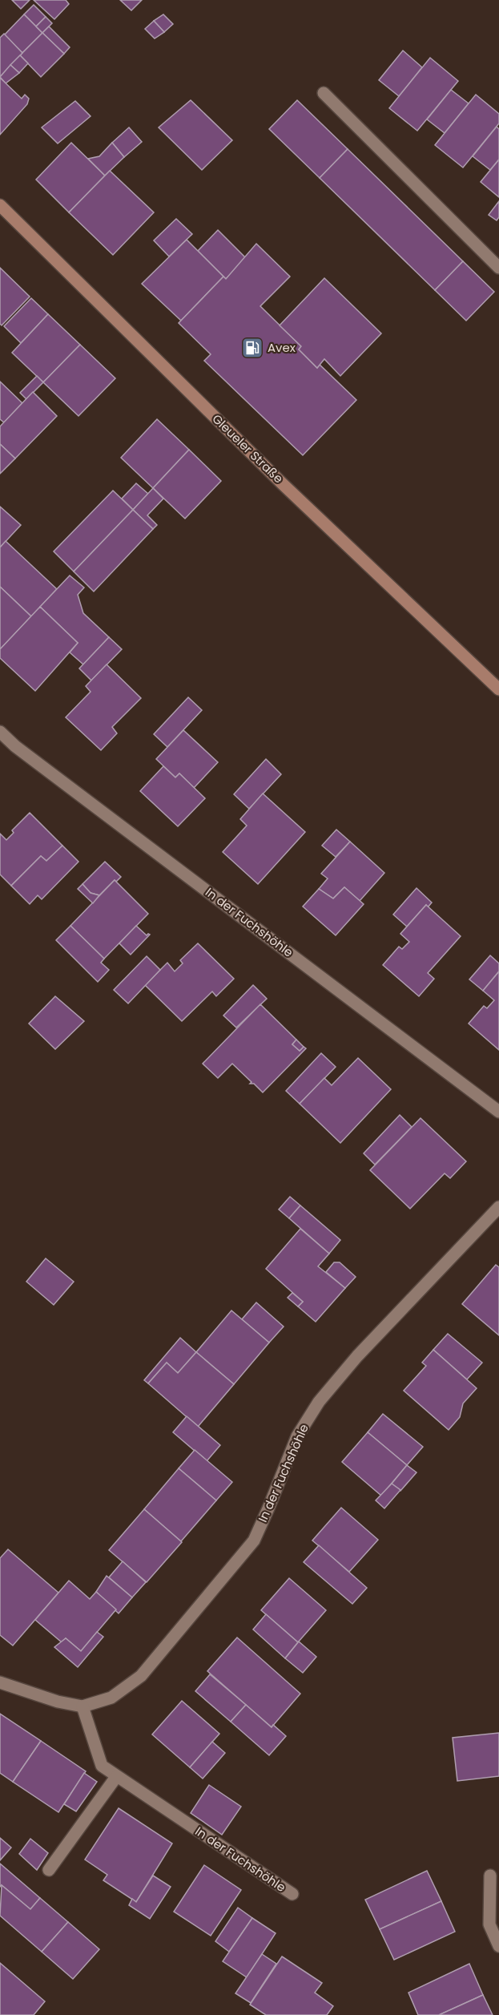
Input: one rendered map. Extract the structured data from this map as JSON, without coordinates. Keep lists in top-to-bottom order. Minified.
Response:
{"streets":{"street":["Gleueler Straße","In der Fuchshöhle"]},"places":{"fuel station":["Avex"]}}
